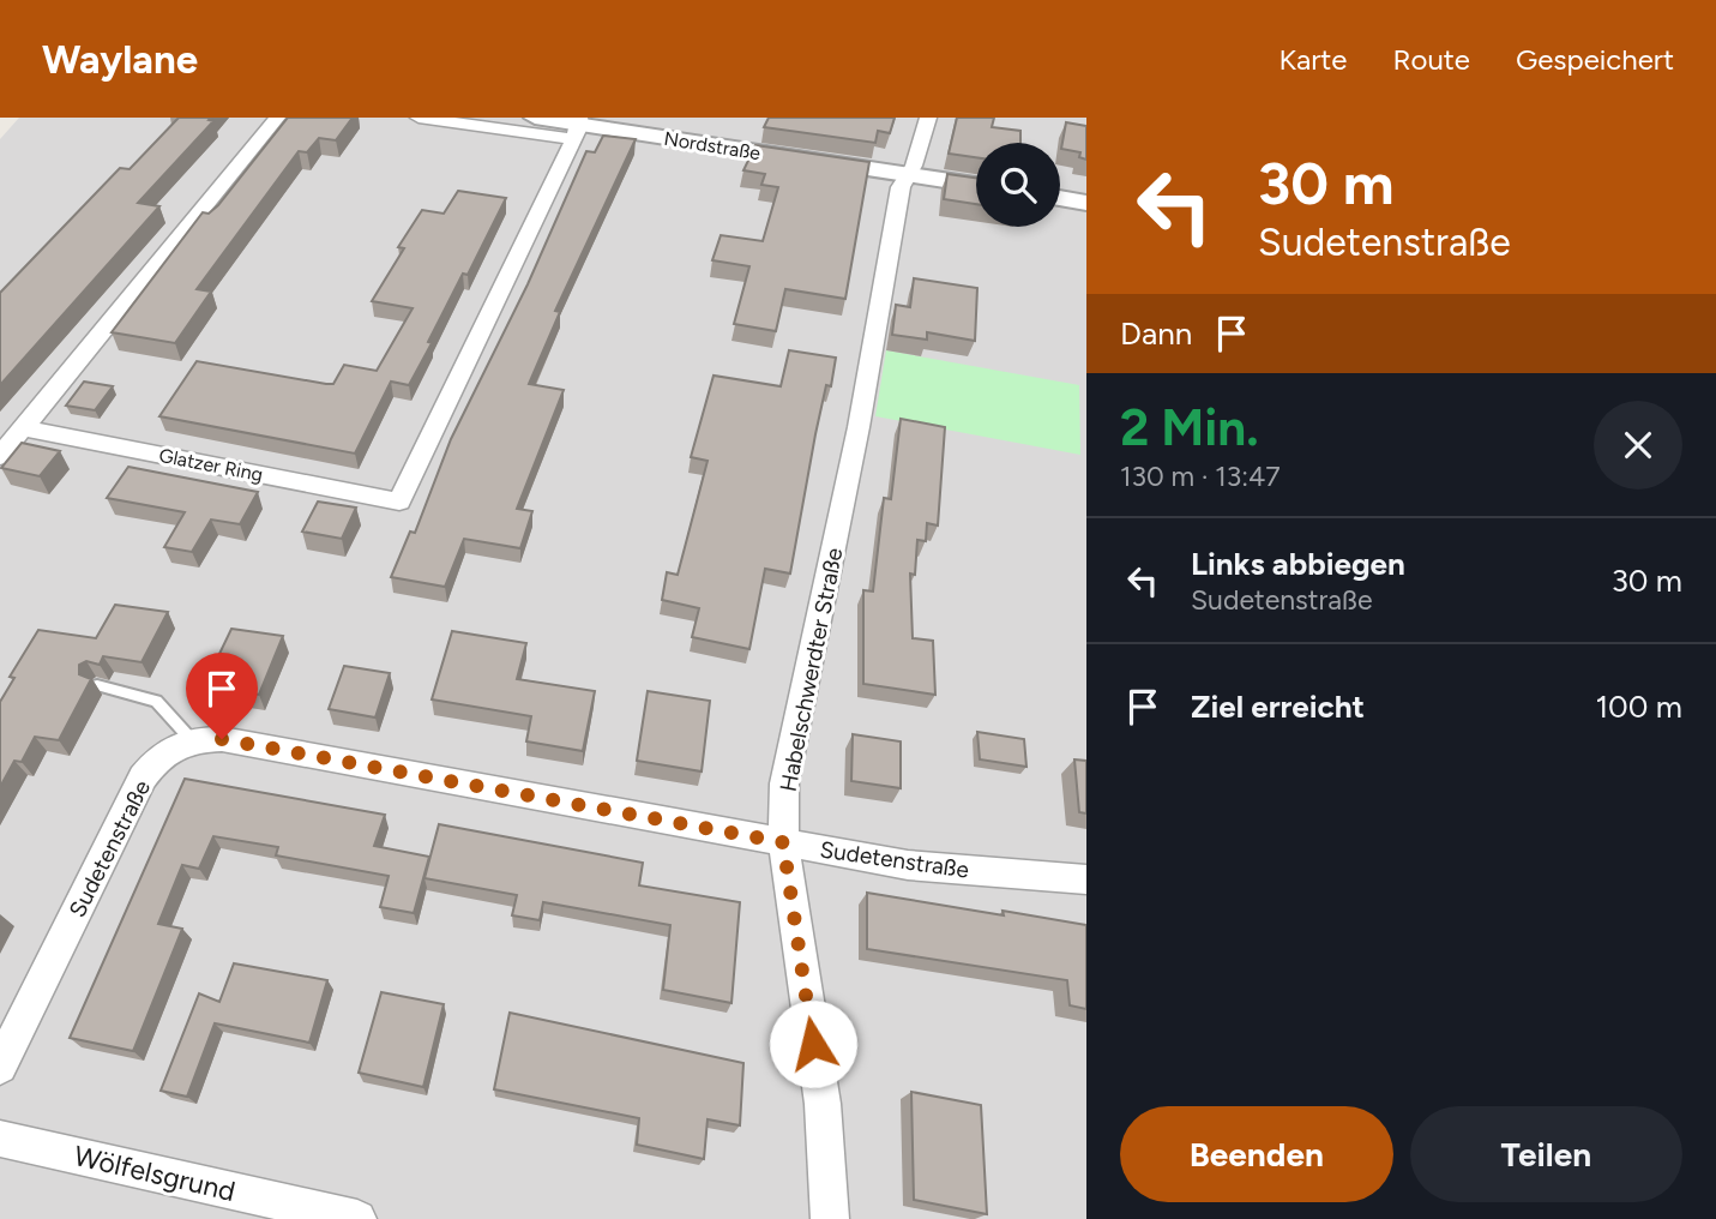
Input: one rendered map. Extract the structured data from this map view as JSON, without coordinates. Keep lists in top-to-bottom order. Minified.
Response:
{"streets":{"street":["Nordstraße","Glatzer Ring","Habelschwerdter Straße","Sudetenstraße","Wölfelsgrund"]},"crossings":[["Nordstraße","Glatzer Ring"],["Nordstraße","Habelschwerdter Straße"],["Habelschwerdter Straße","Sudetenstraße"]],"page":{"header":"Waylane","nav":["Karte","Route","Gespeichert"],"turn":["30 m","Sudetenstraße"],"then":"Dann","heading":["2 Min.","130 m · 13:47"],"list":[{"name":"Links abbiegen","note":"Sudetenstraße","value":"30 m"},{"name":"Ziel erreicht","value":"100 m"}],"buttons":["Beenden","Teilen"]}}
